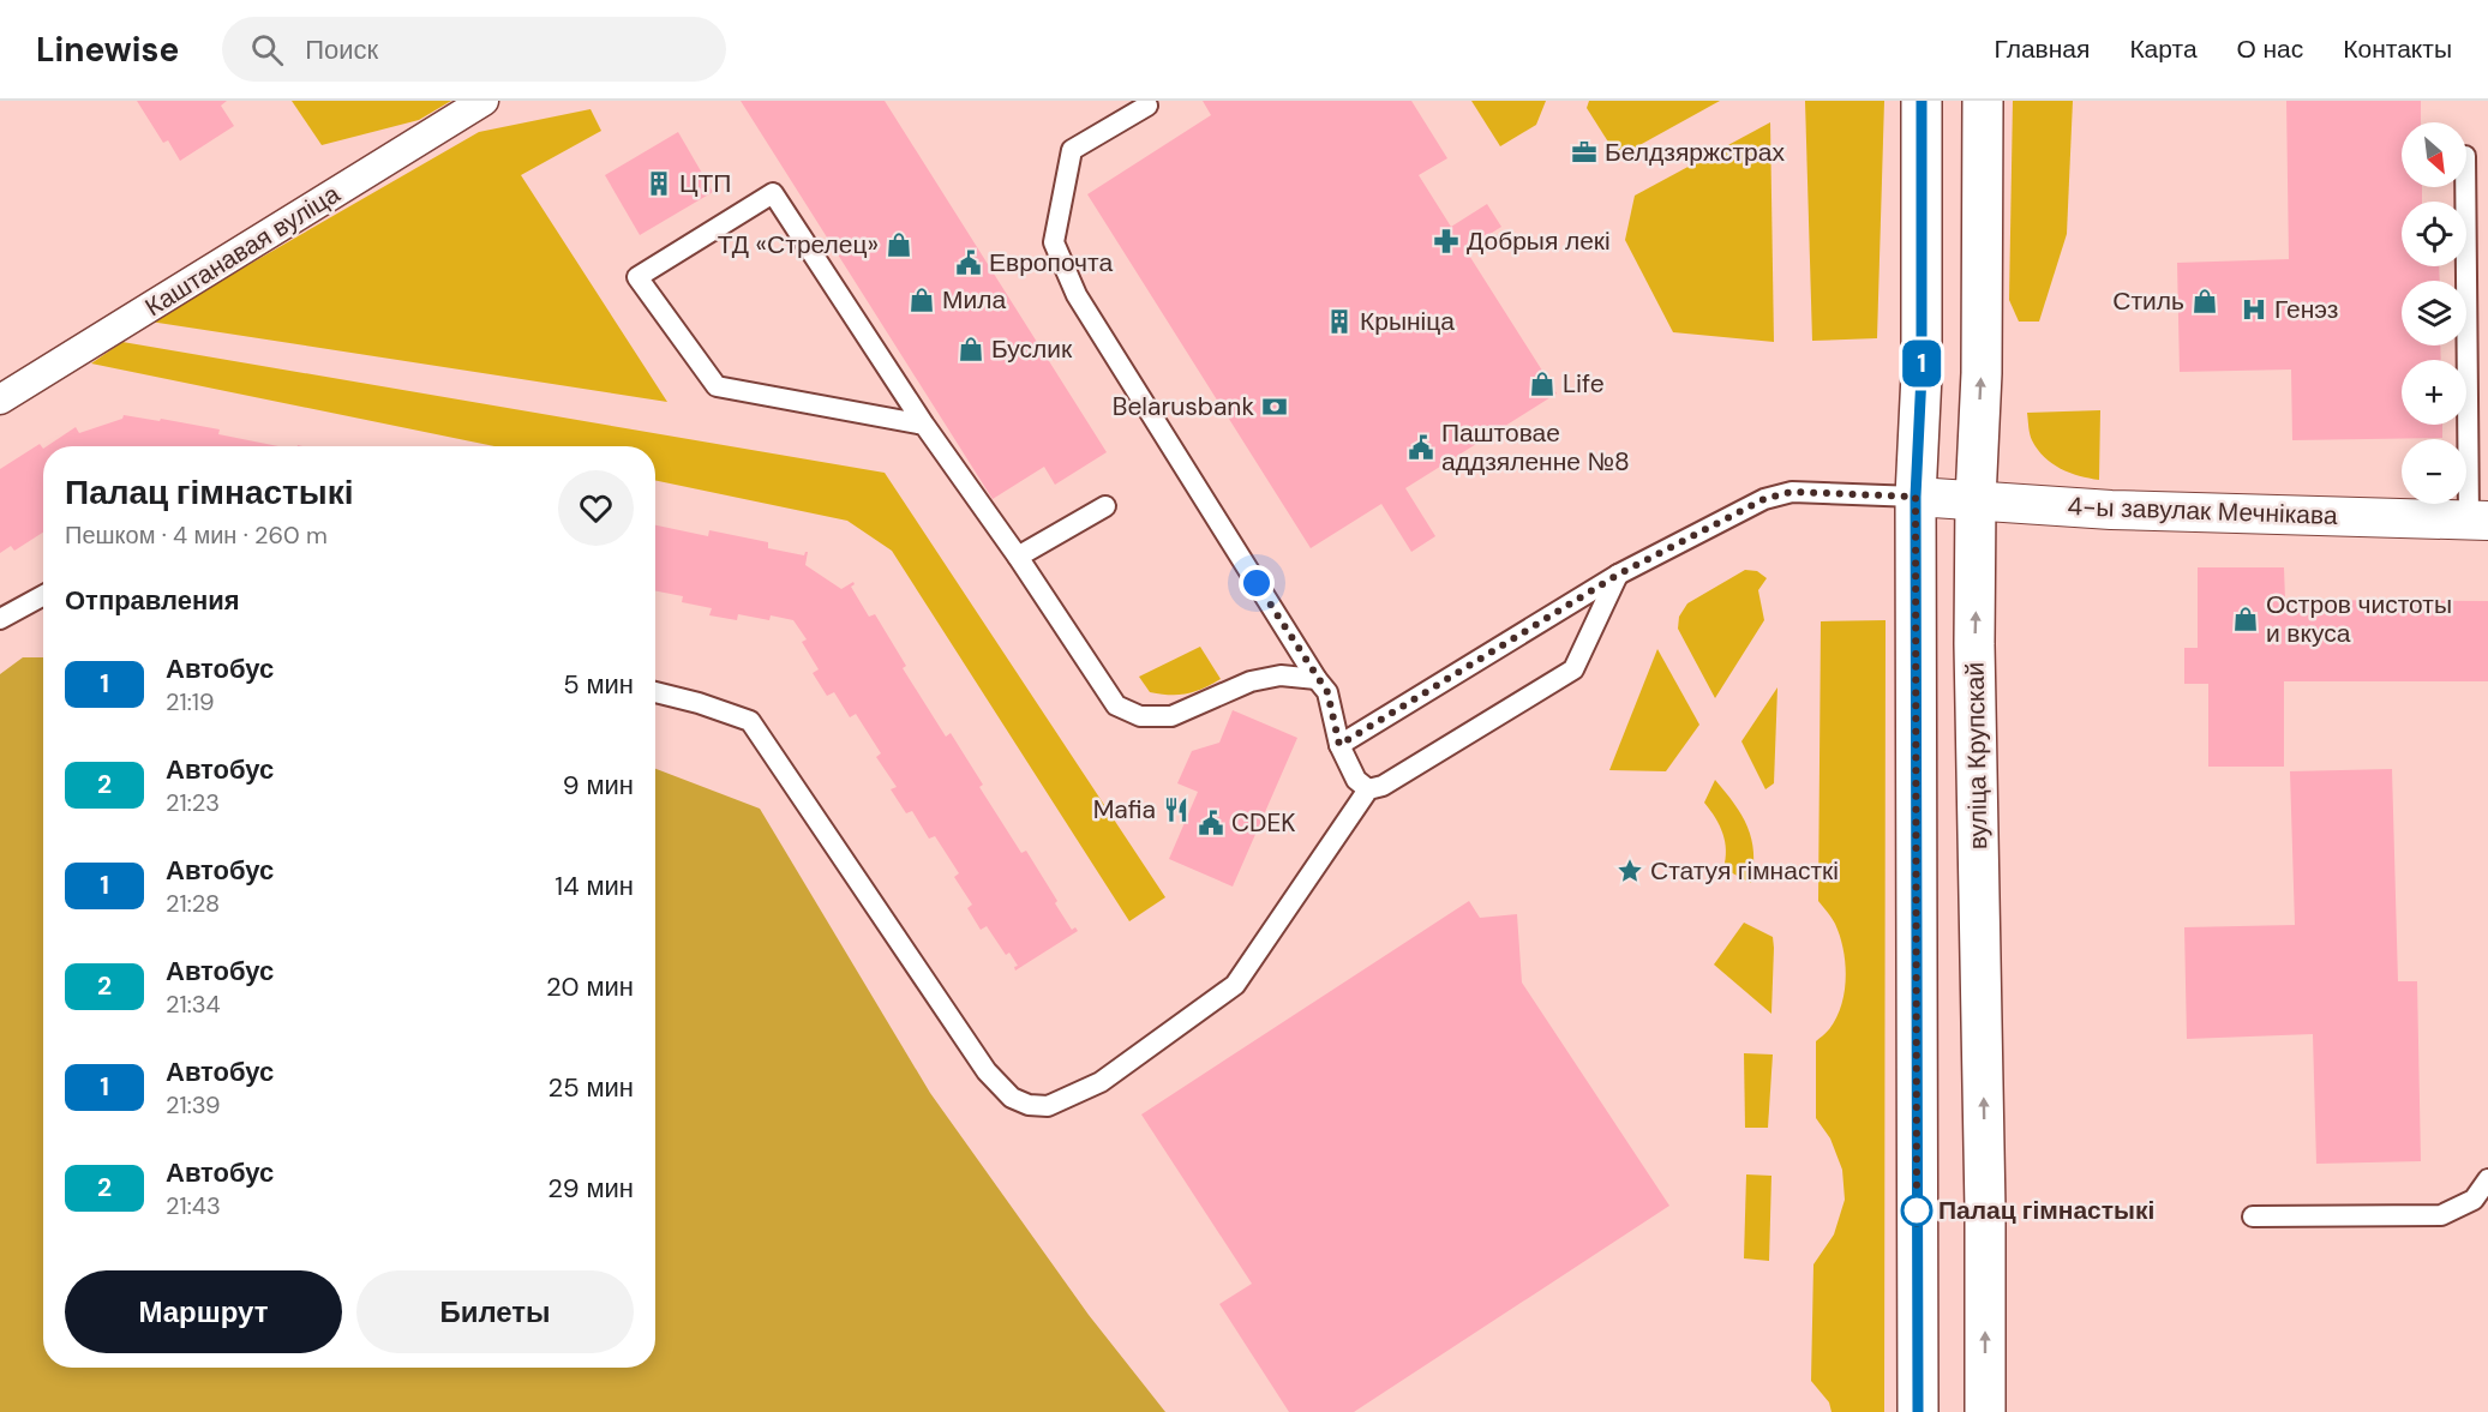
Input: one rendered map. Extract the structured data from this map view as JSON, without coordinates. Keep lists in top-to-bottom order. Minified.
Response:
{"streets":{"main road":["вуліца Крупскай"],"street":["Каштанавая вуліца","4-ы завулак Мечнікава"]},"crossings":[["4-ы завулак Мечнікава","вуліца Крупскай"]],"places":{"office":["Белдзяржстрах"],"building":["ЦТП","Крыніца"],"pharmacy":["Добрыя лекі"],"shop":["ТД «Стрелец»","Мила","Стиль","Буслик","Life","Остров чистоты и вкуса"],"public building":["Европочта","Паштовае аддзяленне №8","CDEK"],"hospital":["Генэз"],"bank":["Belarusbank"],"restaurant":["Mafia"],"place":["Статуя гімнасткі"],"other":["Палац гімнастыкі"]},"lines":["bus line 1"],"north":"bottom right","page":{"header":"Linewise","search":"Поиск","nav":["Главная","Карта","О нас","Контакты"],"on_map":"1","map_buttons":["+","−"],"heading":[["Палац гімнастыкі","Пешком · 4 мин · 260 m"],"Отправления"],"list":[{"mark":"1","name":"Автобус","note":"21:19","value":"5 мин"},{"mark":"2","name":"Автобус","note":"21:23","value":"9 мин"},{"mark":"1","name":"Автобус","note":"21:28","value":"14 мин"},{"mark":"2","name":"Автобус","note":"21:34","value":"20 мин"},{"mark":"1","name":"Автобус","note":"21:39","value":"25 мин"},{"mark":"2","name":"Автобус","note":"21:43","value":"29 мин"}],"buttons":["Маршрут","Билеты"]}}
